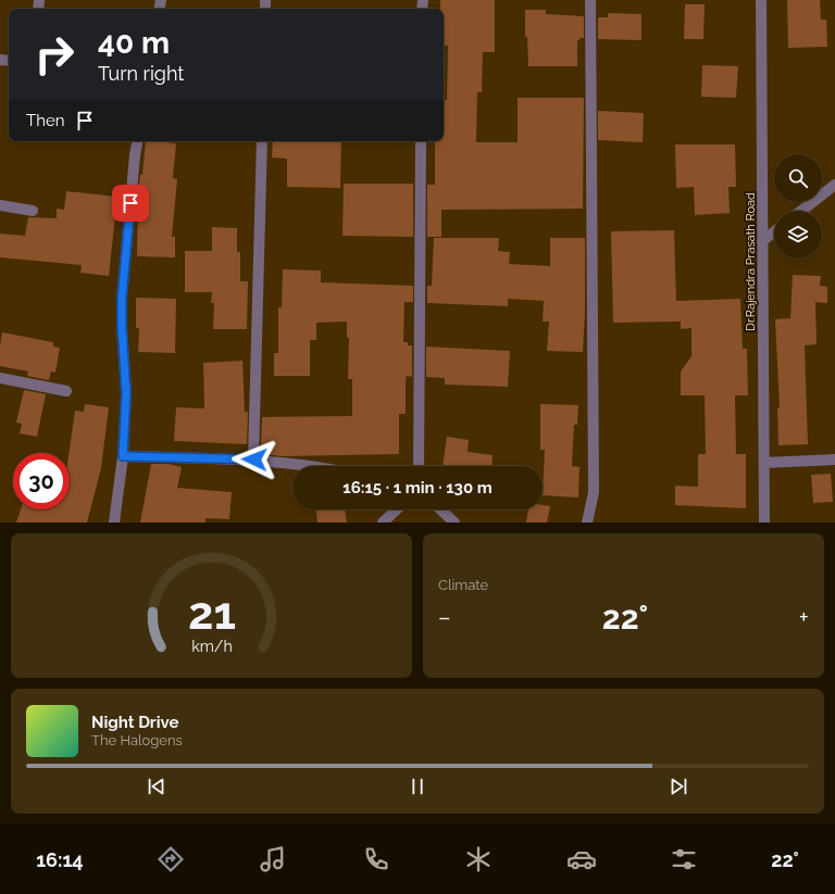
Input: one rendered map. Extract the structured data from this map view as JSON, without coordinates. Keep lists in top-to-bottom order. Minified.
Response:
{"streets":{"street":["Dr.Rajendra Prasath Road"]},"page":{"turn":["40 m","Turn right"],"then":"Then","limit":"30","trip":"16:15 · 1 min · 130 m","tile":"Climate","heat":["−","22°","+"],"song":["Night Drive","The Halogens"],"tabs":["16:14","22°"],"gauge":["21","km/h"]}}
